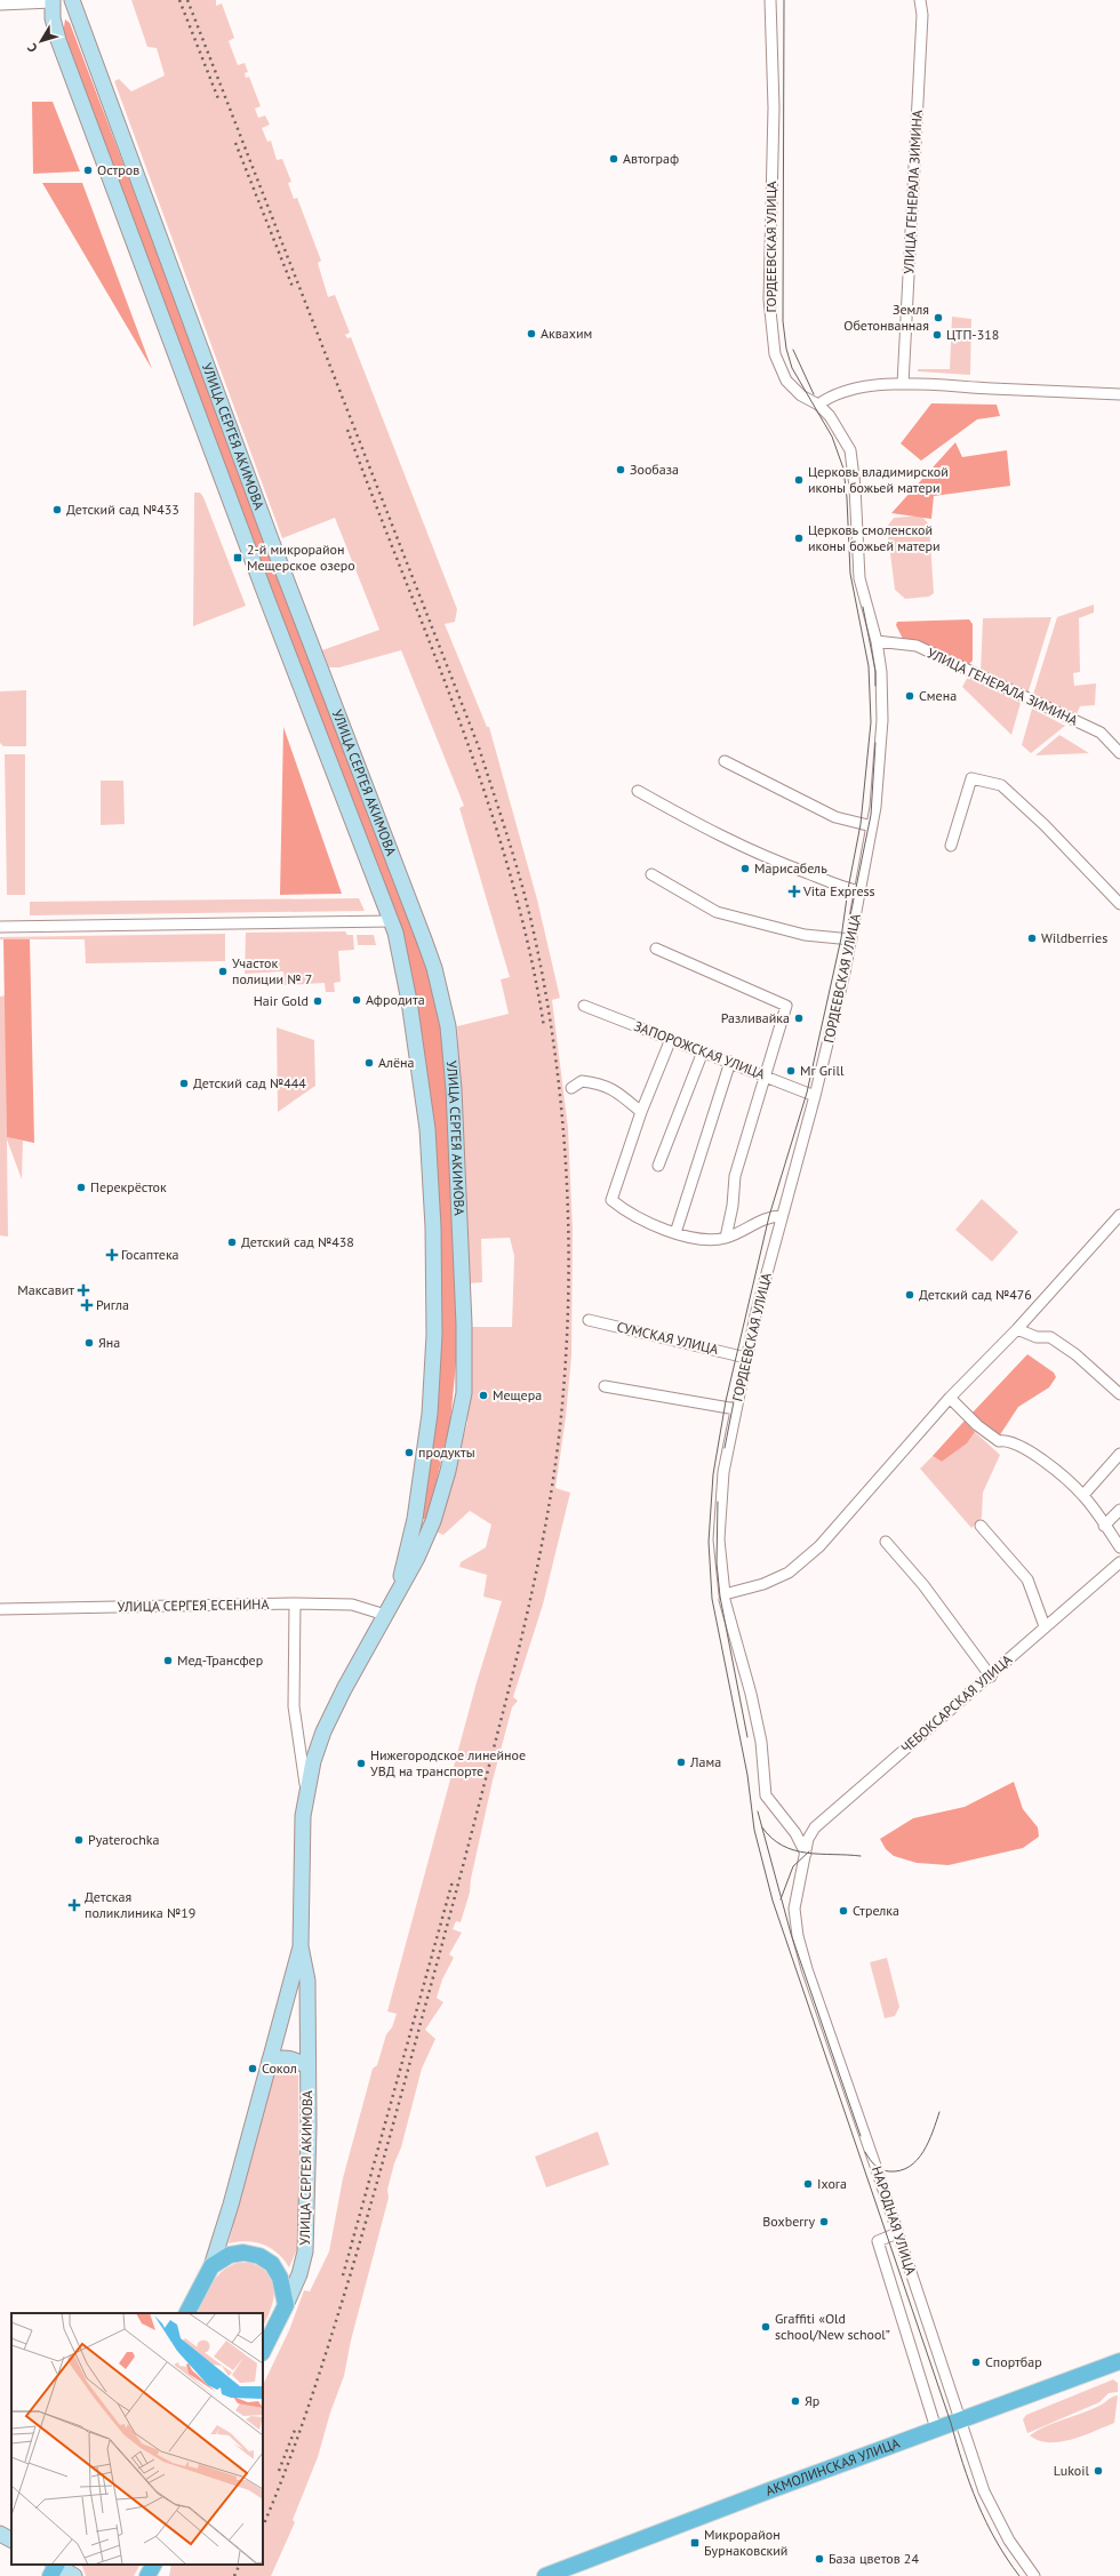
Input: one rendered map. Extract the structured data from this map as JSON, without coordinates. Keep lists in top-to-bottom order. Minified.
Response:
{"streets":{"main road":["УЛИЦА СЕРГЕЯ АКИМОВА","АКМОЛИНСКАЯ УЛИЦА"],"street":["УЛИЦА ГЕНЕРАЛА ЗИМИНА","ГОРДЕЕВСКАЯ УЛИЦА","ЗАПОРОЖСКАЯ УЛИЦА","СУМСКАЯ УЛИЦА","УЛИЦА СЕРГЕЯ ЕСЕНИНА","ЧЕБОКСАРСКАЯ УЛИЦА","НАРОДНАЯ УЛИЦА"]},"crossings":[["УЛИЦА ГЕНЕРАЛА ЗИМИНА","ГОРДЕЕВСКАЯ УЛИЦА"],["ГОРДЕЕВСКАЯ УЛИЦА","ЗАПОРОЖСКАЯ УЛИЦА"],["ГОРДЕЕВСКАЯ УЛИЦА","СУМСКАЯ УЛИЦА"],["ГОРДЕЕВСКАЯ УЛИЦА","ЧЕБОКСАРСКАЯ УЛИЦА"],["ГОРДЕЕВСКАЯ УЛИЦА","НАРОДНАЯ УЛИЦА"],["УЛИЦА СЕРГЕЯ АКИМОВА","УЛИЦА СЕРГЕЯ ЕСЕНИНА"],["ЧЕБОКСАРСКАЯ УЛИЦА","НАРОДНАЯ УЛИЦА"],["НАРОДНАЯ УЛИЦА","АКМОЛИНСКАЯ УЛИЦА"]],"places":{"other":["Автограф","Остров","Земля Обетонванная","Аквахим","ЦТП-318","Зообаза","Церковь владимирской иконы божьей матери","Детский сад №433","Церковь смоленской иконы божьей матери","Смена","Марисабель","Wildberries","Участок полиции № 7","Афродита","Hair Gold","Разливайка","Алёна","Mr Grill","Детский сад №444","Перекрёсток","Детский сад №438","Детский сад №476","Яна","Мещера","продукты","Мед-Трансфер","Лама","Нижегородское линейное УВД на транспорте","Pyaterochka","Стрелка","Сокол","Ixora","Boxberry","Graffiti «Old school/New school”","Спортбар","Яр","Lukoil","База цветов 24"],"transit":["2-й микрорайон Мещерское озеро","Микрорайон Бурнаковский"],"health":["Vita Express","Госаптека","Максавит","Ригла","Детская поликлиника №19"]},"north":"bottom left"}
